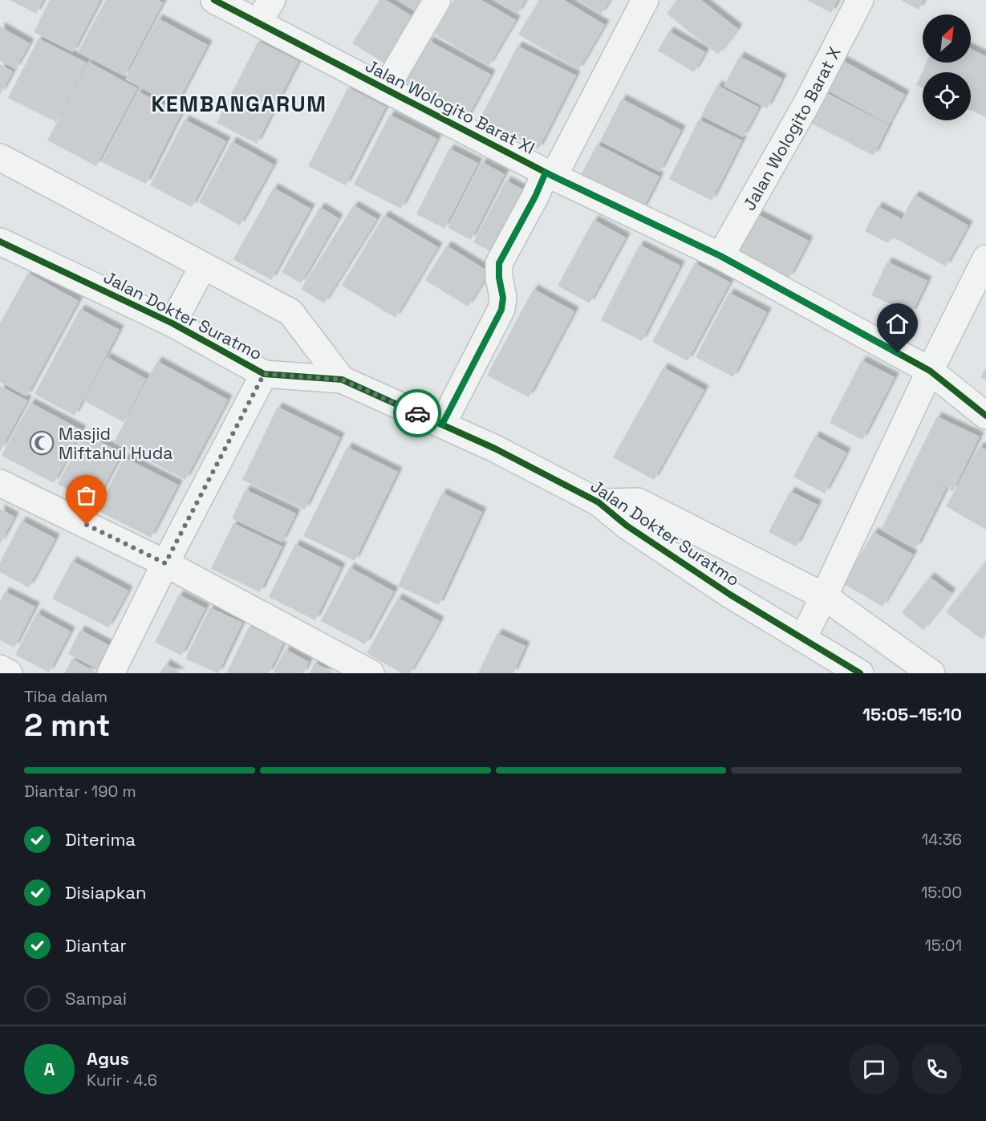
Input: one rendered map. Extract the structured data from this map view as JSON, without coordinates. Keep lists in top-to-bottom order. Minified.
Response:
{"streets":{"street":["Jalan Wologito Barat XI","Jalan Wologito Barat X","Jalan Dokter Suratmo"]},"crossings":[["Jalan Wologito Barat XI","Jalan Wologito Barat X"]],"districts":["KEMBANGARUM"],"places":{"mosque":["Masjid Miftahul Huda"]},"north":"top right","page":{"heading":["2 mnt","Tiba dalam","15:05–15:10"],"panel":["Agus","Kurir · 4.6"],"bar":"Diantar · 190 m","list":[["Diterima","14:36"],["Disiapkan","15:00"],["Diantar","15:01"],"Sampai"],"round":"A"}}
